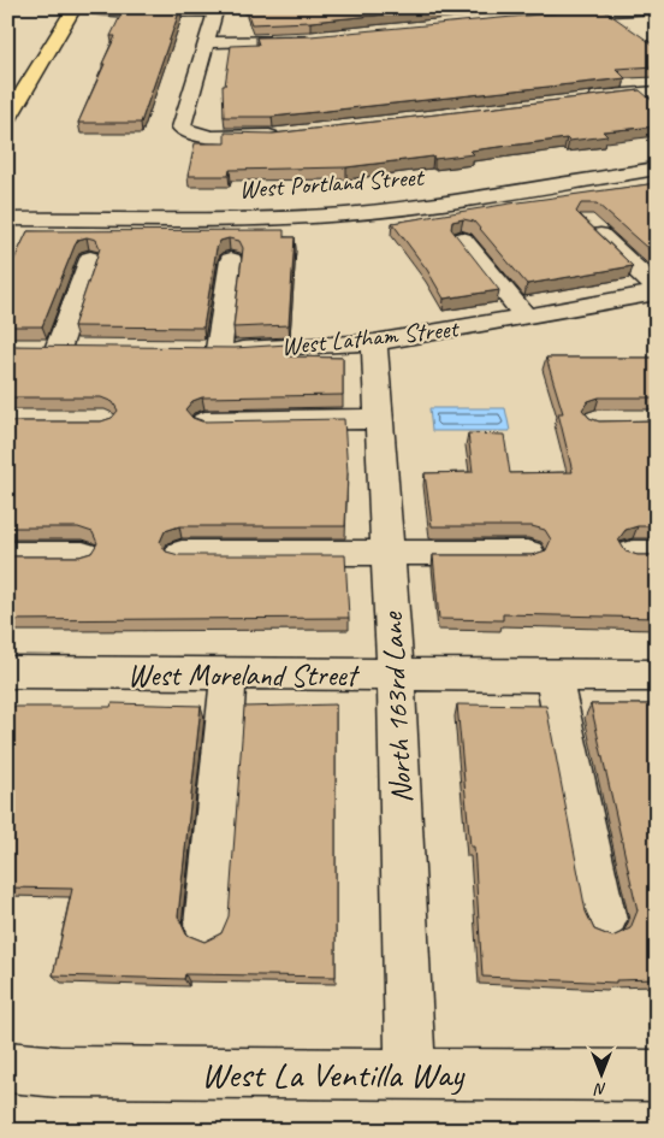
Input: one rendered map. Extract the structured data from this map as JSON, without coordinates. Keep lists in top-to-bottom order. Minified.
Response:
{"streets":{"street":["West Portland Street","West Latham Street","West Moreland Street","North 163rd Lane","West La Ventilla Way"]},"crossings":[["West Latham Street","North 163rd Lane"],["West Moreland Street","North 163rd Lane"],["North 163rd Lane","West La Ventilla Way"]],"north":"bottom"}
